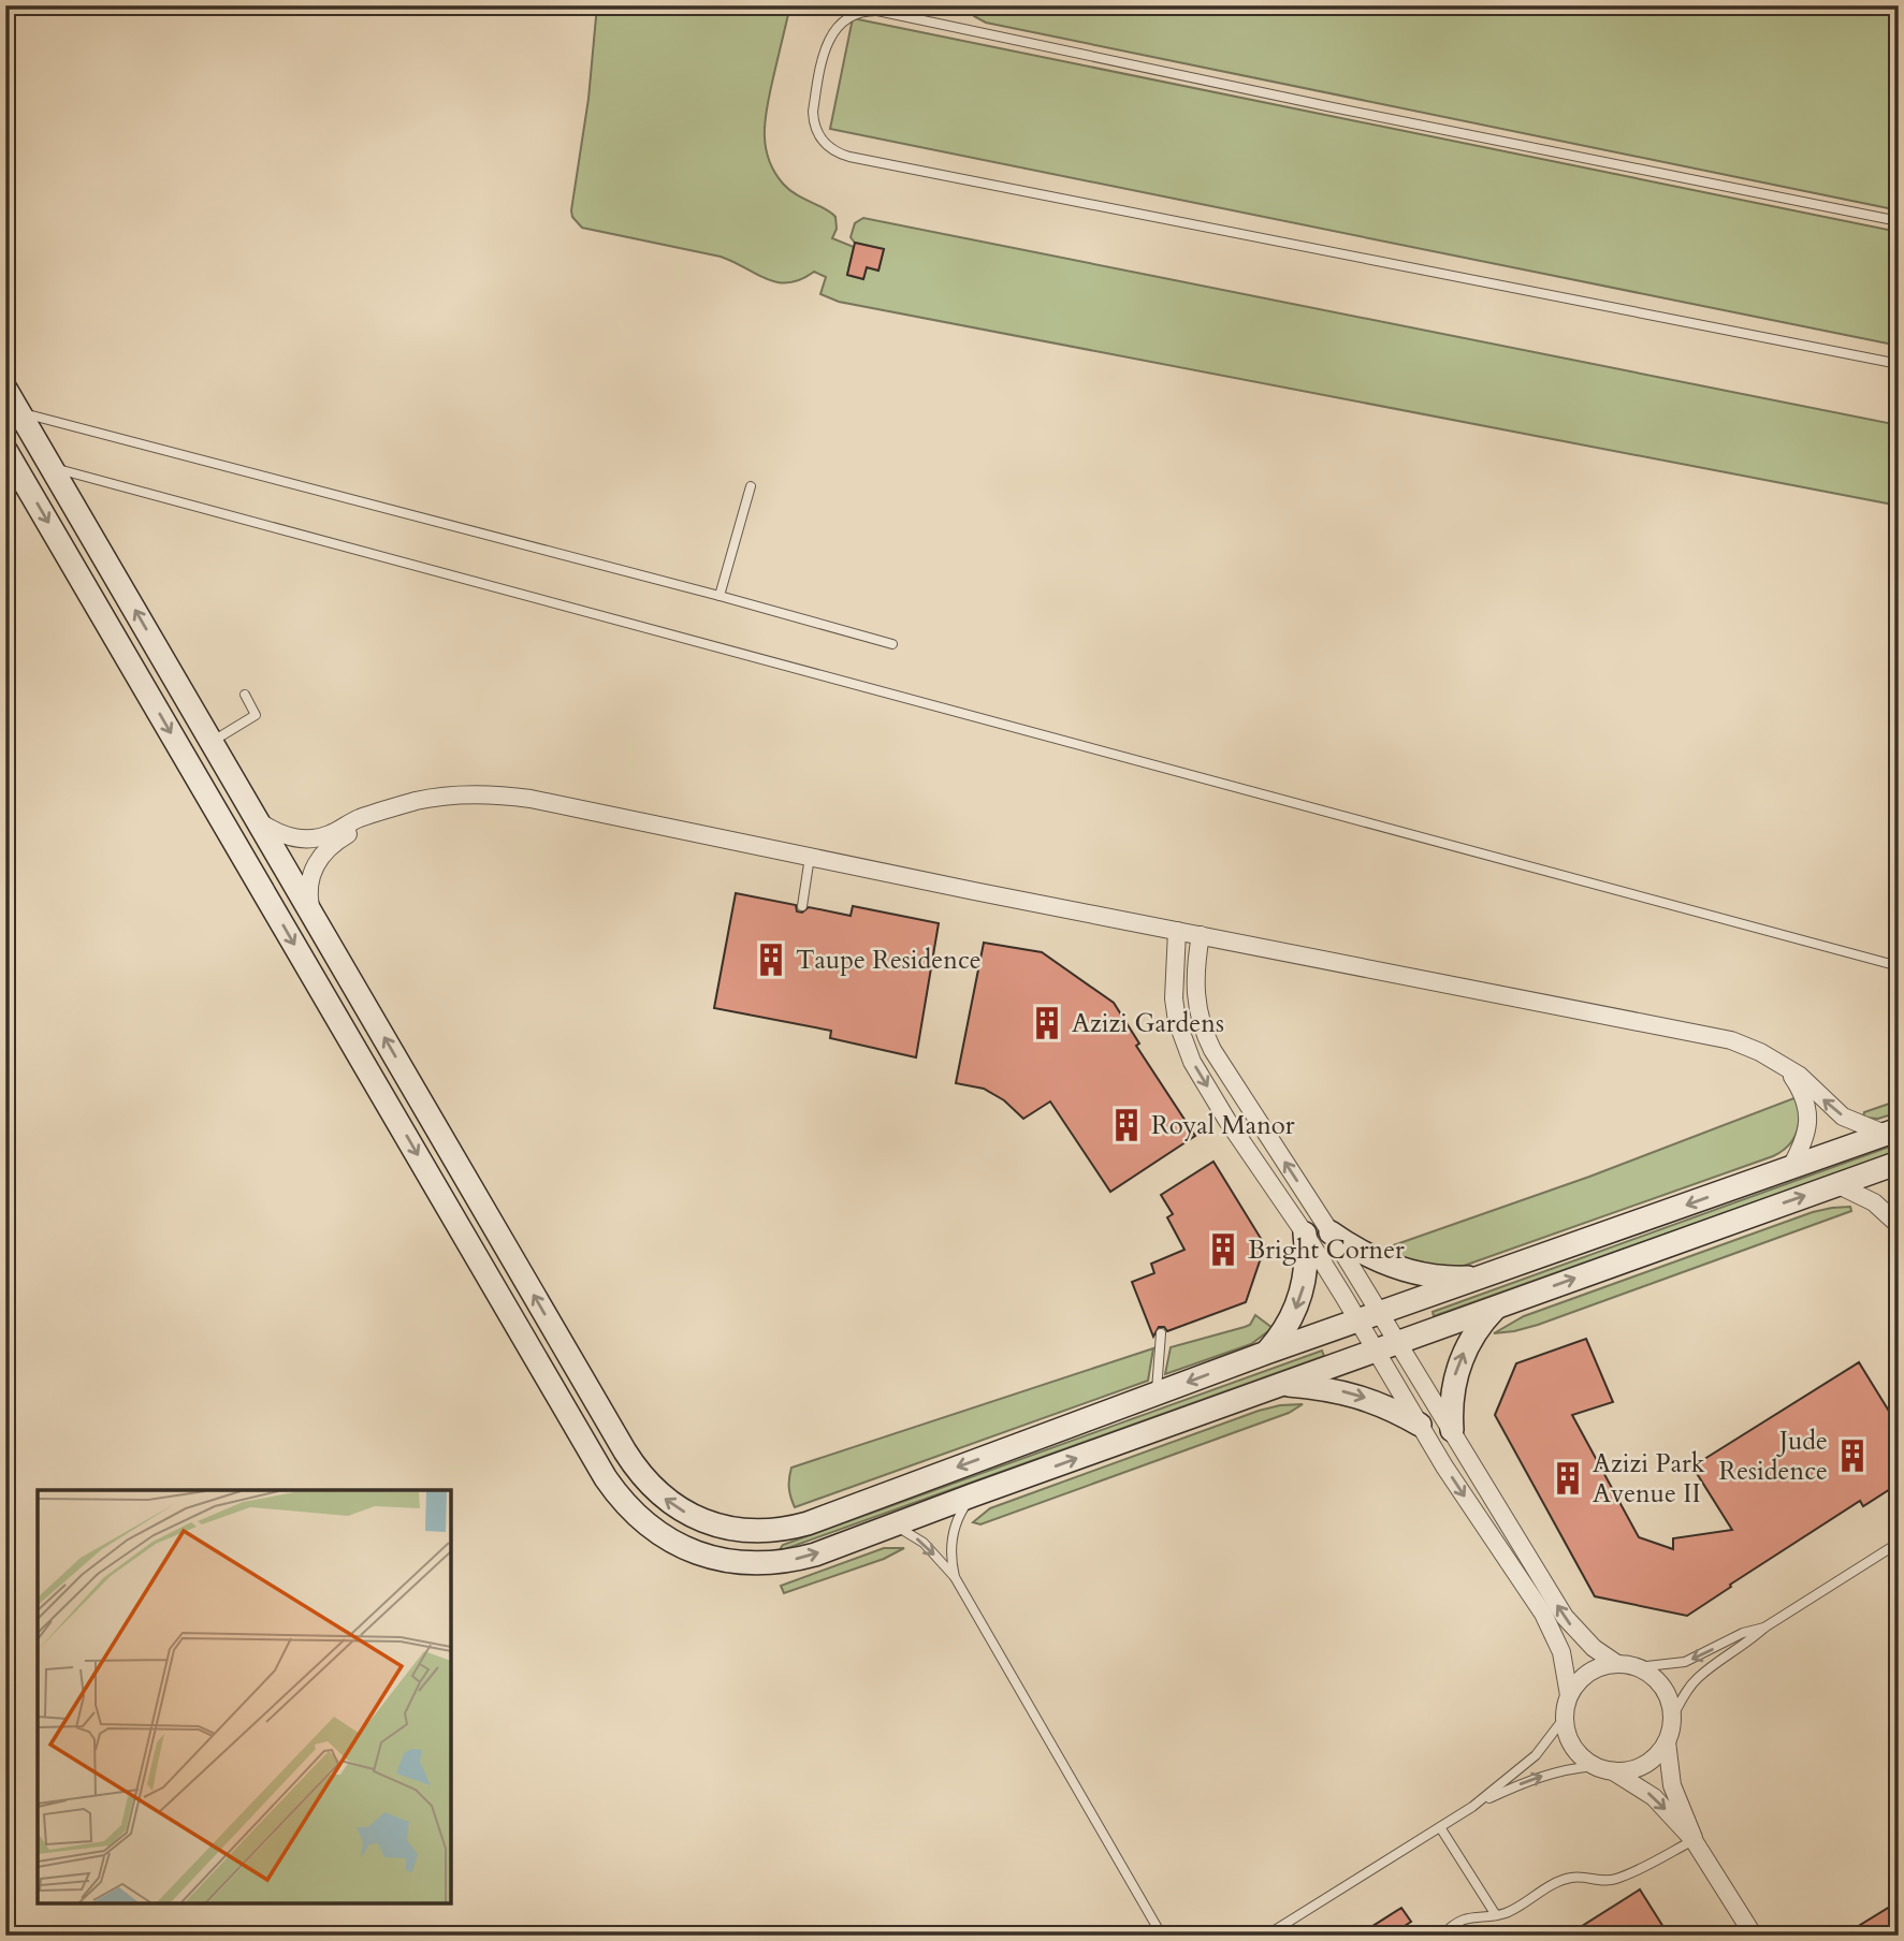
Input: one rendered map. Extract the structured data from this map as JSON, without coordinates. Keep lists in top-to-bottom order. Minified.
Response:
{"places":{"building":["Taupe Residence","Azizi Gardens","Royal Manor","Bright Corner","Jude Residence","Azizi Park Avenue II"]}}
